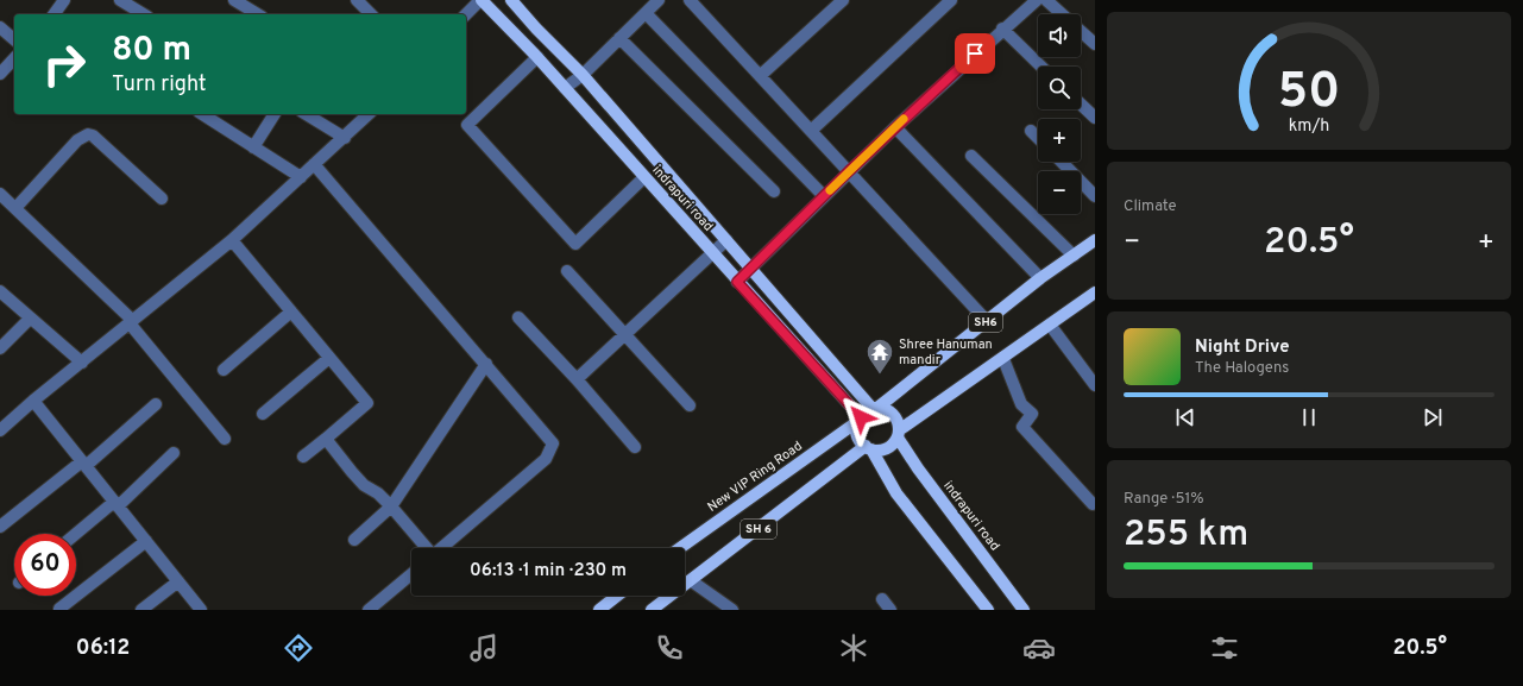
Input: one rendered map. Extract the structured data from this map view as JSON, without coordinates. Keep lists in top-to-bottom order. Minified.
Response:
{"streets":{"main road":["indrapuri road","SH6","New VIP Ring Road","SH 6"]},"crossings":[["indrapuri road","SH6"],["indrapuri road","New VIP Ring Road"],["indrapuri road","SH 6"],["SH6","New VIP Ring Road"],["SH6","SH 6"],["New VIP Ring Road","SH 6"]],"places":{"temple":["Shree Hanuman mandir"]},"page":{"map_buttons":["+","−"],"turn":["80 m","Turn right"],"tile":["Climate",["Range · 51%","255 km"]],"heat":["−","20.5°","+"],"song":["Night Drive","The Halogens"],"limit":"60","trip":"06:13 · 1 min · 230 m","tabs":["06:12","20.5°"],"gauge":["50","km/h"]}}
